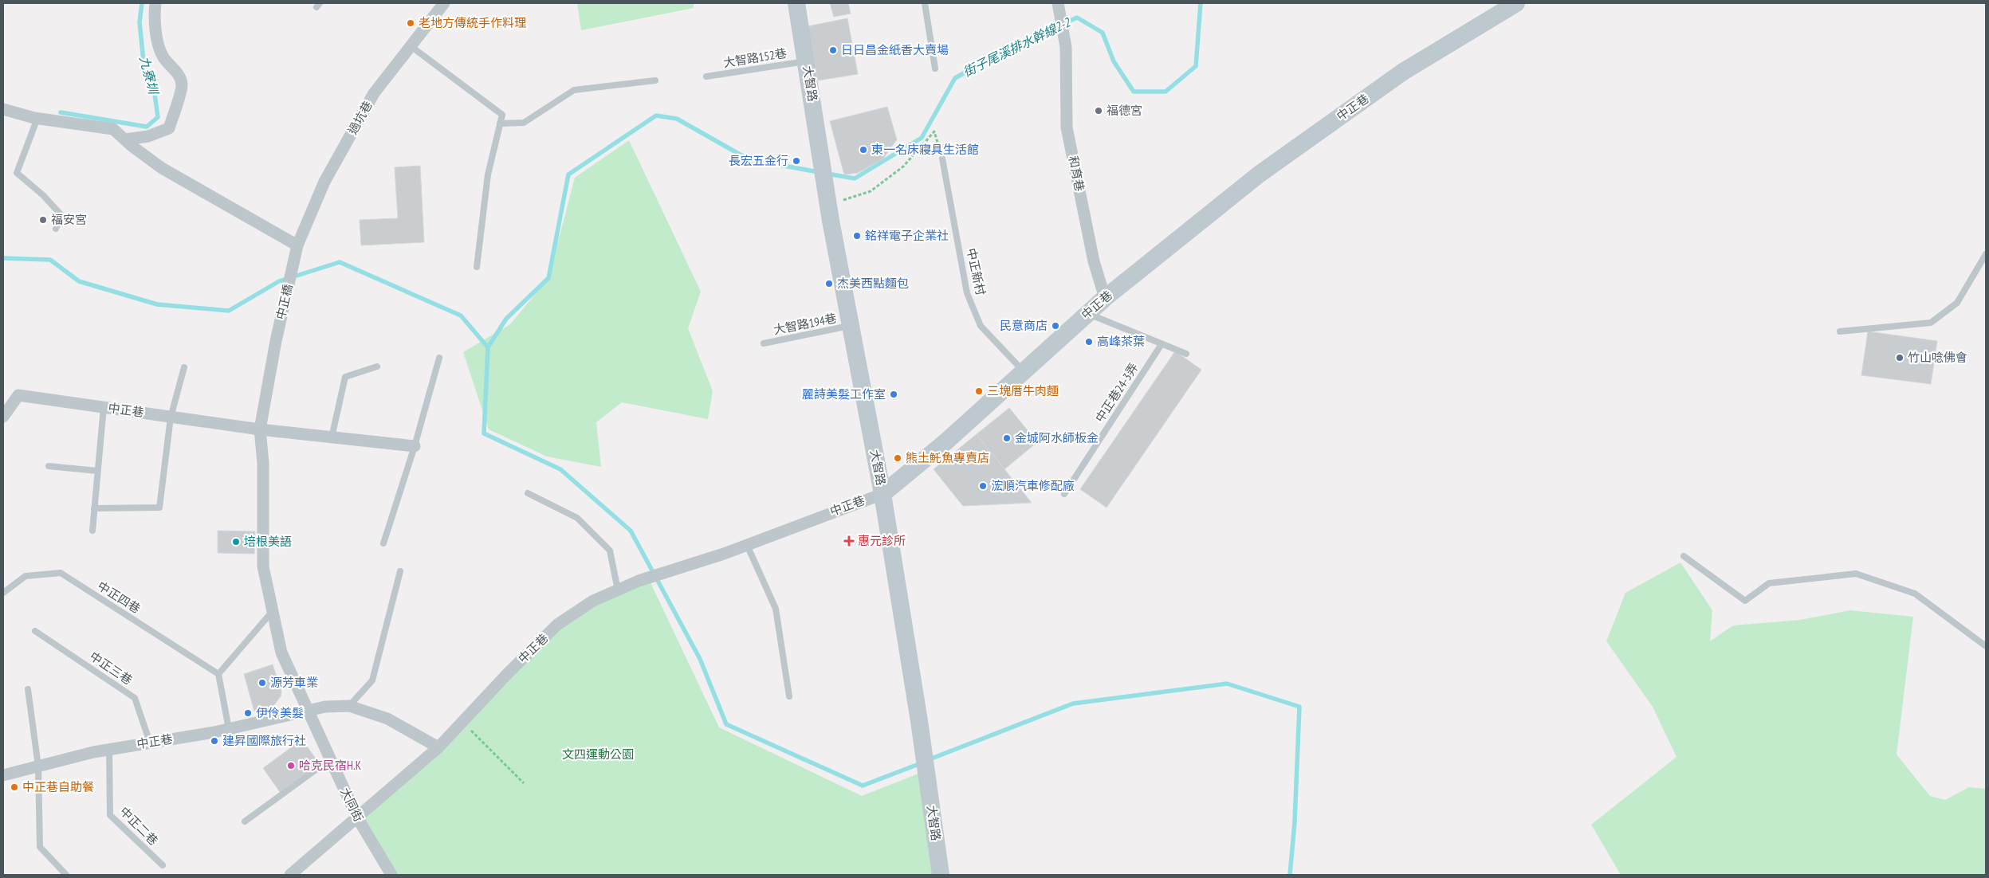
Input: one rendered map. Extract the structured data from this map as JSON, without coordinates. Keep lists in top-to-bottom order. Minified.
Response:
{"streets":{"street":["大智路","中正巷","過坑巷","和育巷","中正橋","大同街"],"lane":["大智路152巷","中正新村","大智路194巷","中正巷24-3弄","中正四巷","中正三巷","中正二巷"]},"crossings":[["大智路152巷","大智路"],["大智路","中正巷"],["大智路","大智路194巷"],["中正巷","和育巷"],["中正巷","中正新村"],["中正巷","中正橋"],["中正巷","中正三巷"],["中正巷","大同街"],["中正巷","中正二巷"],["過坑巷","中正橋"]],"water":["街子尾溪排水幹線2-2","九寮圳"],"parks":["文四運動公園"],"places":{"other":["老地方傳統手作料理","日日昌金紙香大賣場","福德宮","東一名床寢具生活館","長宏五金行","福安宮","銘祥電子企業社","杰美西點麵包","民意商店","高峰茶葉","竹山唸佛會","三塊厝牛肉麵","麗詩美髮工作室","金城阿水師板金","熊土魠魚專賣店","浤順汽車修配廠","培根美語","源芳車業","伊伶美髮","建昇國際旅行社","哈克民宿H.K","中正巷自助餐"],"health":["惠元診所"]}}
